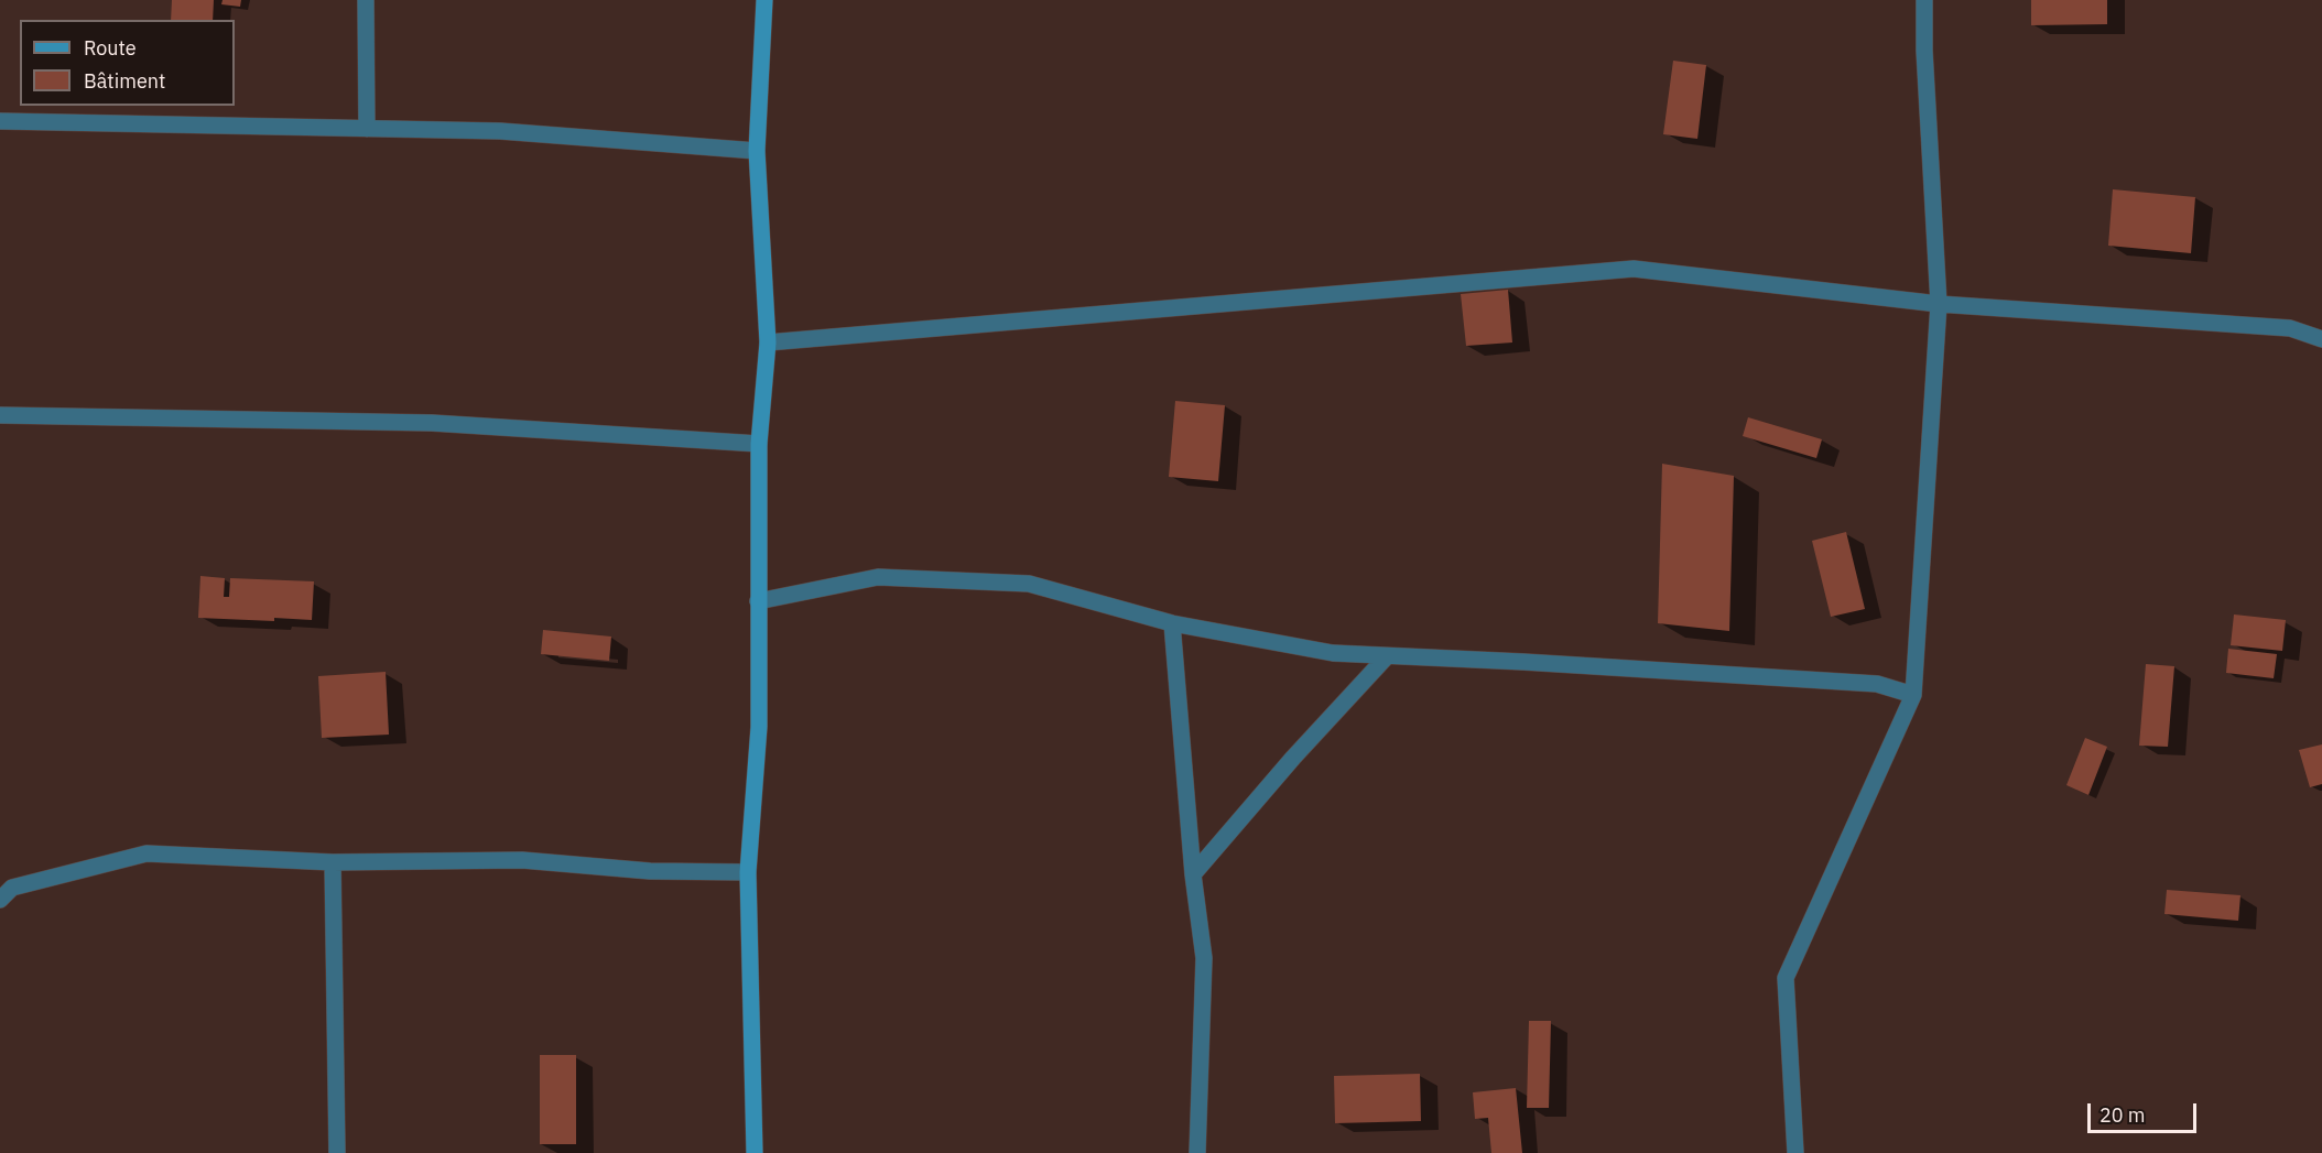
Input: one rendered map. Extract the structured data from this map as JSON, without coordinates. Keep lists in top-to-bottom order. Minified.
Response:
{"legend":["Route","Bâtiment"],"scale_bar":"20 m"}
